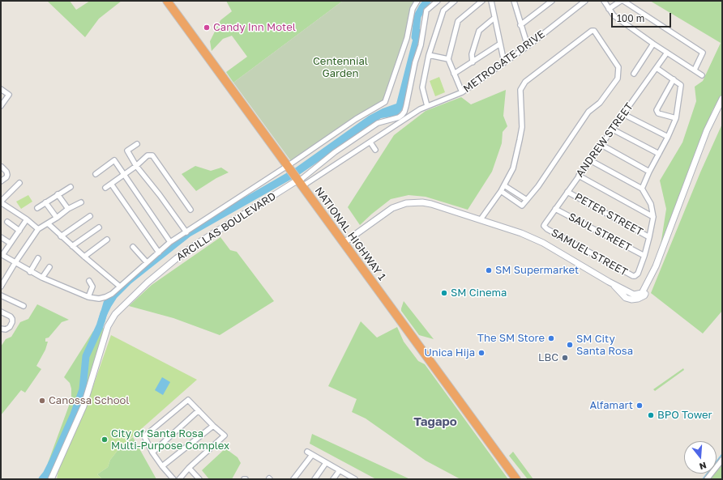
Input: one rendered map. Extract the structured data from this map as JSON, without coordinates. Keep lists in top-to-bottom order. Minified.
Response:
{"streets":{"highway":["NATIONAL HIGHWAY 1"],"main road":["ARCILLAS BOULEVARD"],"street":["METROGATE DRIVE","ANDREW STREET","PETER STREET","SAUL STREET","SAMUEL STREET"]},"crossings":[["METROGATE DRIVE","ARCILLAS BOULEVARD"],["METROGATE DRIVE","NATIONAL HIGHWAY 1"],["ANDREW STREET","PETER STREET"],["ANDREW STREET","SAUL STREET"],["ANDREW STREET","SAMUEL STREET"],["ARCILLAS BOULEVARD","NATIONAL HIGHWAY 1"],["SAUL STREET","SAMUEL STREET"]],"districts":["Tagapo"],"parks":["Centennial Garden"],"places":["Candy Inn Motel","SM Supermarket","SM Cinema","The SM Store","SM City Santa Rosa","Unica Hija","LBC","Canossa School","Alfamart","BPO Tower","City of Santa Rosa Multi-Purpose Complex"],"scale_bar":"100 m","north":"bottom"}
